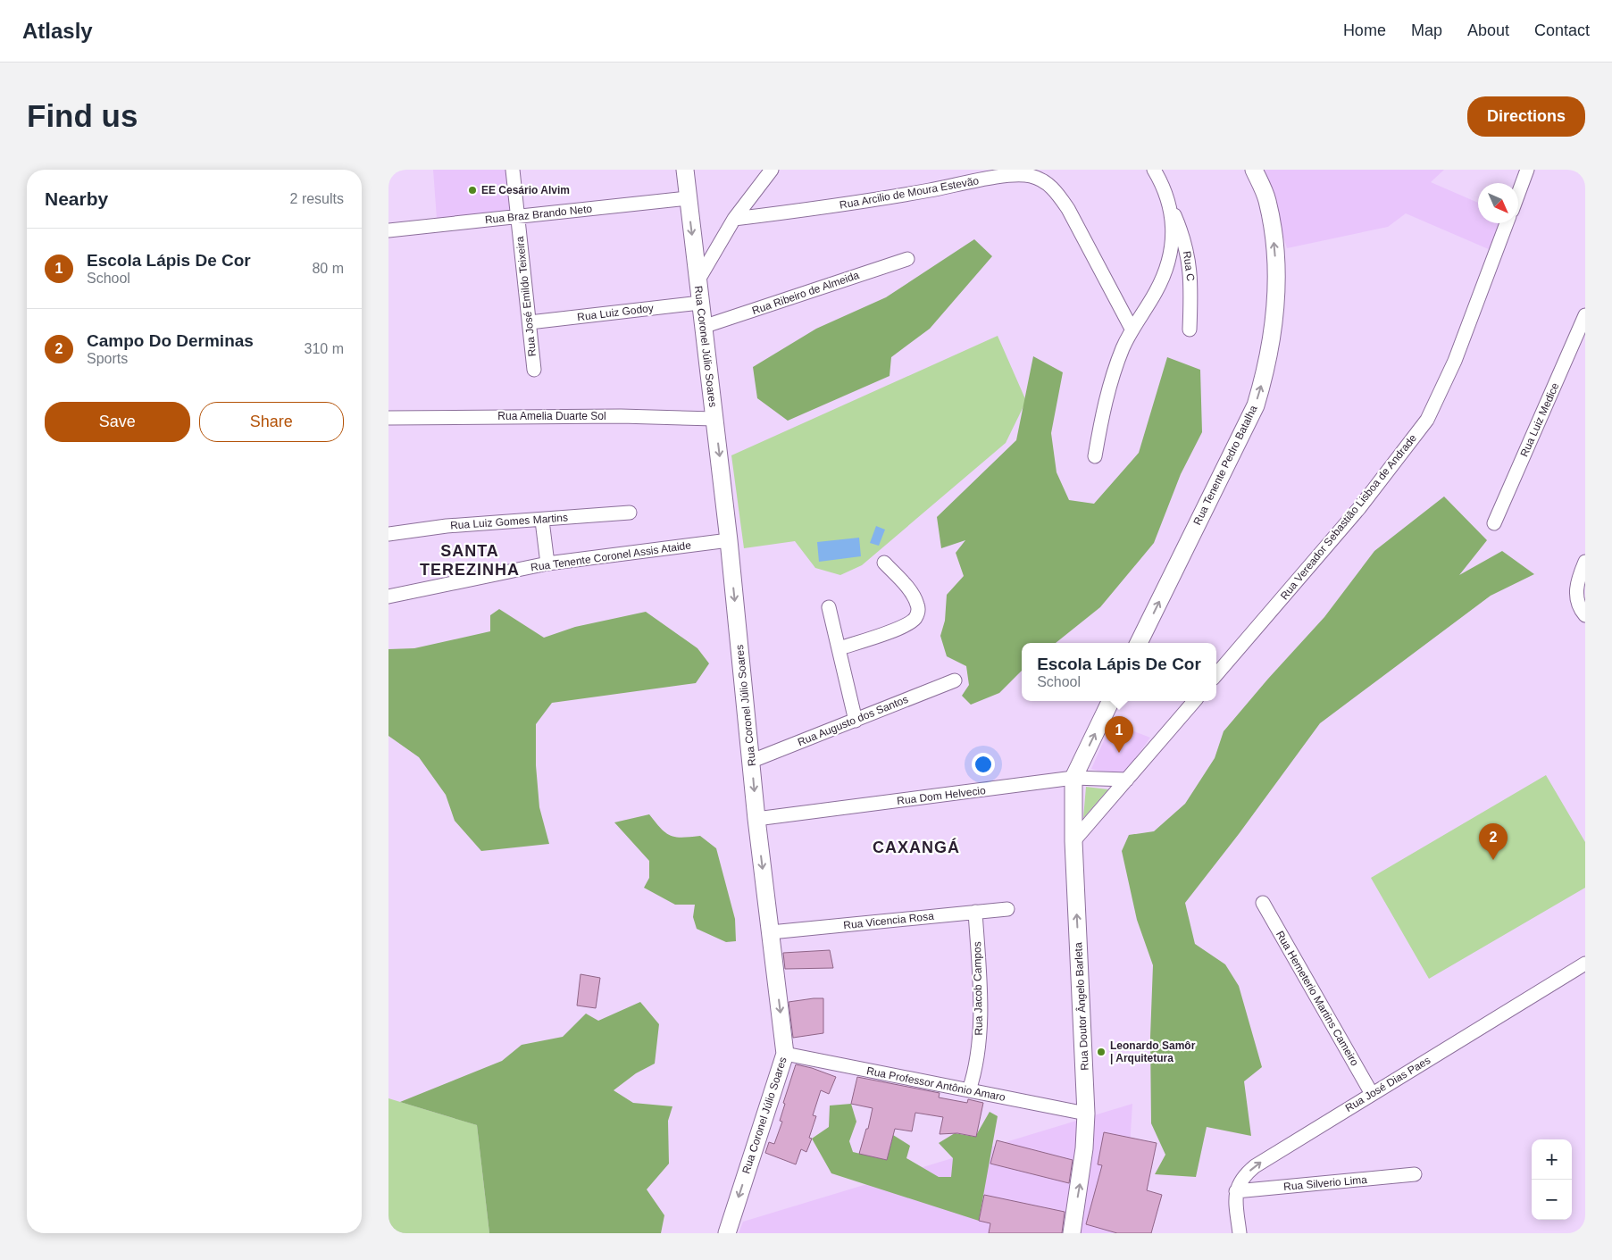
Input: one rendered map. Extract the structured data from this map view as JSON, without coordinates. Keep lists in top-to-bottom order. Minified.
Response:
{"streets":{"street":["Rua Arcilio de Moura Estevão","Rua Braz Brando Neto","Rua C","Rua Ribeiro de Almeida","Rua José Emildo Teixeira","Rua Luiz Godoy","Rua Coronel Júlio Soares","Rua Amelia Duarte Sol","Rua Luiz Medice","Rua Tenente Pedro Batalha","Rua Vereador Sebastião Lisboa de Andrade","Rua Luiz Gomes Martins","Rua Tenente Coronel Assis Ataide","Rua Augusto dos Santos","Rua Dom Helvecio","Rua Vicencia Rosa","Rua Jacob Campos","Rua Hemeterio Martins Cameiro","Rua Doutor Ângelo Barleta","Rua Professor Antônio Amaro","Rua José Dias Paes","Rua Silverio Lima"]},"crossings":[["Rua Braz Brando Neto","Rua José Emildo Teixeira"],["Rua Braz Brando Neto","Rua Coronel Júlio Soares"],["Rua Ribeiro de Almeida","Rua Coronel Júlio Soares"],["Rua José Emildo Teixeira","Rua Luiz Godoy"],["Rua Luiz Godoy","Rua Coronel Júlio Soares"],["Rua Coronel Júlio Soares","Rua Amelia Duarte Sol"],["Rua Coronel Júlio Soares","Rua Tenente Coronel Assis Ataide"],["Rua Coronel Júlio Soares","Rua Augusto dos Santos"],["Rua Coronel Júlio Soares","Rua Dom Helvecio"],["Rua Coronel Júlio Soares","Rua Vicencia Rosa"],["Rua Coronel Júlio Soares","Rua Professor Antônio Amaro"],["Rua Dom Helvecio","Rua Doutor Ângelo Barleta"],["Rua Vicencia Rosa","Rua Jacob Campos"],["Rua Jacob Campos","Rua Professor Antônio Amaro"],["Rua Hemeterio Martins Cameiro","Rua José Dias Paes"],["Rua Doutor Ângelo Barleta","Rua Professor Antônio Amaro"],["Rua José Dias Paes","Rua Silverio Lima"]],"one_way":["Rua Coronel Júlio Soares","Rua Doutor Ângelo Barleta","Rua José Dias Paes"],"districts":["SANTA TEREZINHA","CAXANGÁ"],"places":["EE Cesário Alvim","Leonardo Samôr | Arquitetura"],"north":"bottom right","page":{"header":"Atlasly","nav":["Home","Map","About","Contact"],"buttons":["Directions",["Save","Share"]],"title":"Find us","heading":["Nearby","2 results"],"list":[{"mark":"1","name":"Escola Lápis De Cor","note":"School","value":"80 m"},{"mark":"2","name":"Campo Do Derminas","note":"Sports","value":"310 m"}],"popup":["Escola Lápis De Cor","School"],"pins":["1","2"],"map_buttons":["+","−"]}}
